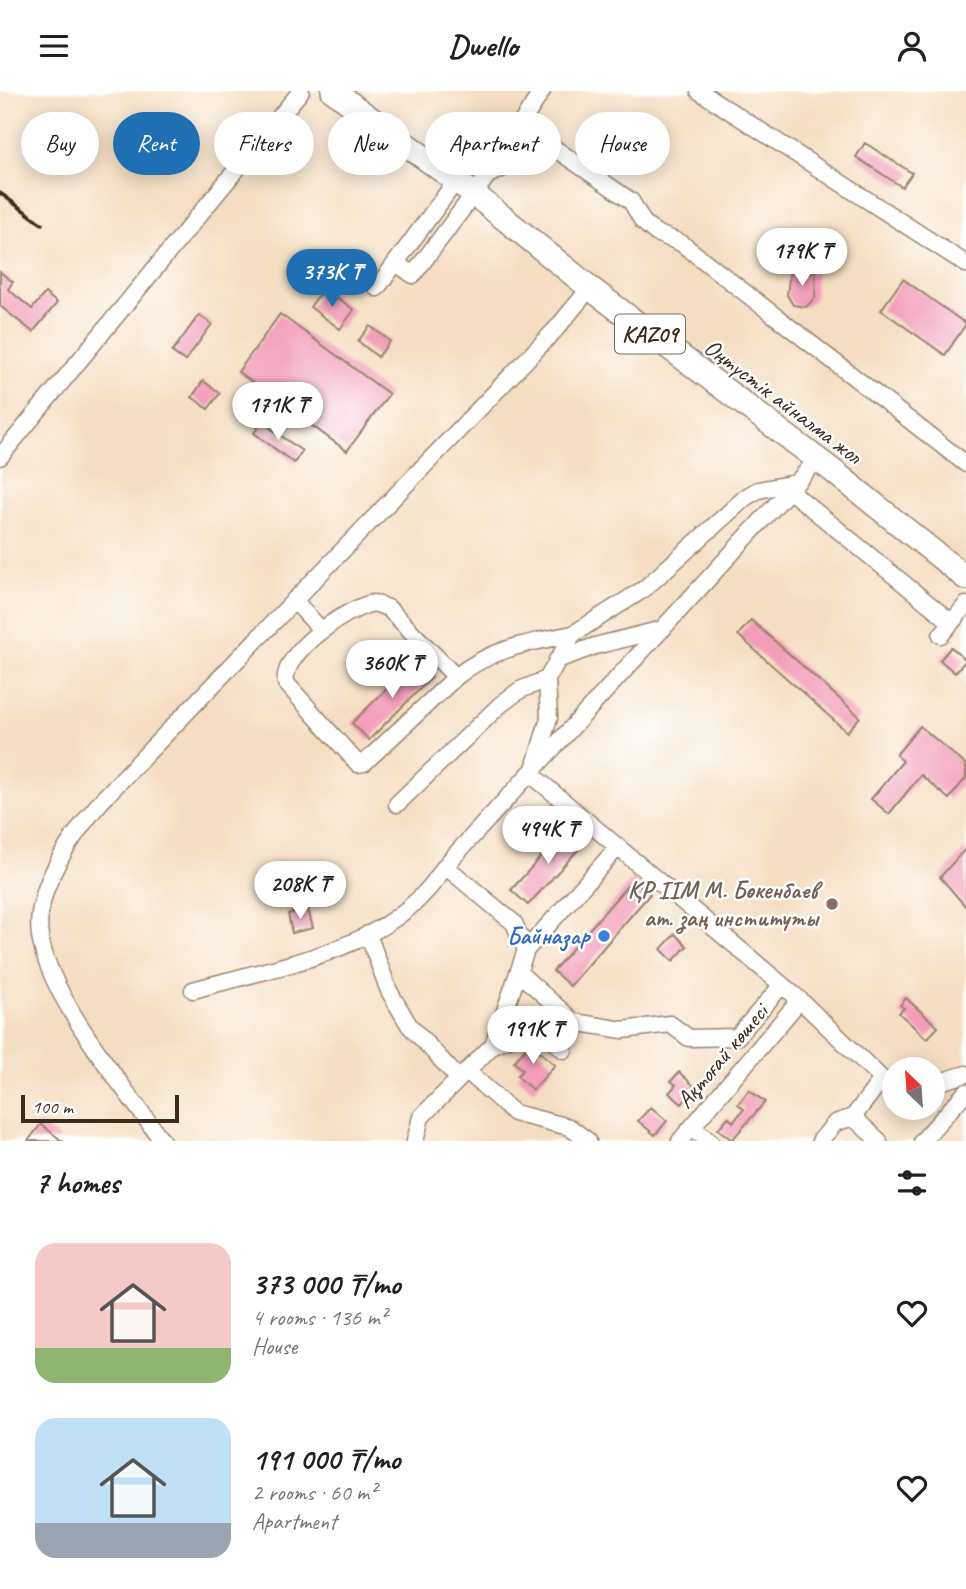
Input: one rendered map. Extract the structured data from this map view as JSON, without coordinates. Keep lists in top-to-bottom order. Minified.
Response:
{"streets":{"highway":["KAZ09","Оңтүстік айналма жол"],"street":["Ақтоғай көшесі"]},"places":["ҚР ІІМ М. Бөкенбаев ат. заң институты","Байназар"],"scale_bar":"100 m","north":"top left","page":{"header":"Dwello","chip":["Buy","Rent","Filters","New","Apartment","House"],"price":["179K ₸","373K ₸","171K ₸","360K ₸","494K ₸","208K ₸","191K ₸"],"scale":"100 m","heading":"7 homes","list":[{"name":"373 000 ₸/mo","note":"4 rooms · 136 m² · House"},{"name":"191 000 ₸/mo","note":"2 rooms · 60 m² · Apartment"}]}}
